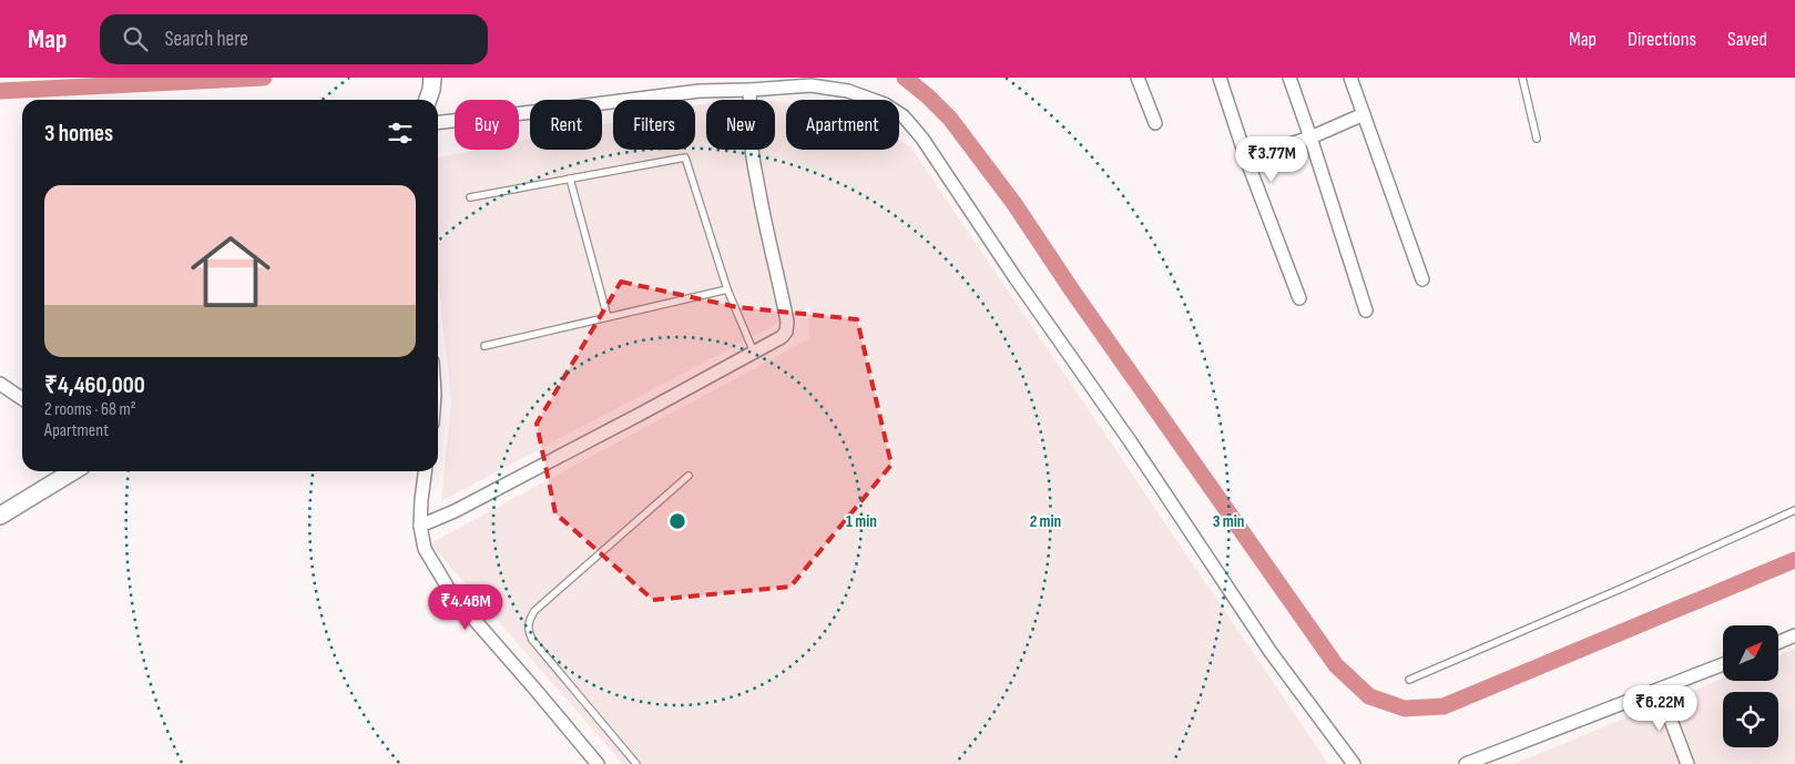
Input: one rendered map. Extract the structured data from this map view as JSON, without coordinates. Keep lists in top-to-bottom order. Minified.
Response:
{"north":"top right","page":{"header":"Map","search":"Search here","nav":["Map","Directions","Saved"],"chip":["Buy","Rent","Filters","New","Apartment"],"heading":"3 homes","price":["₹3.77M","₹4.46M","₹6.22M"],"list":[{"name":"₹4,460,000","note":"2 rooms · 68 m² · Apartment"}]},"rings":["1 min","2 min","3 min"]}
